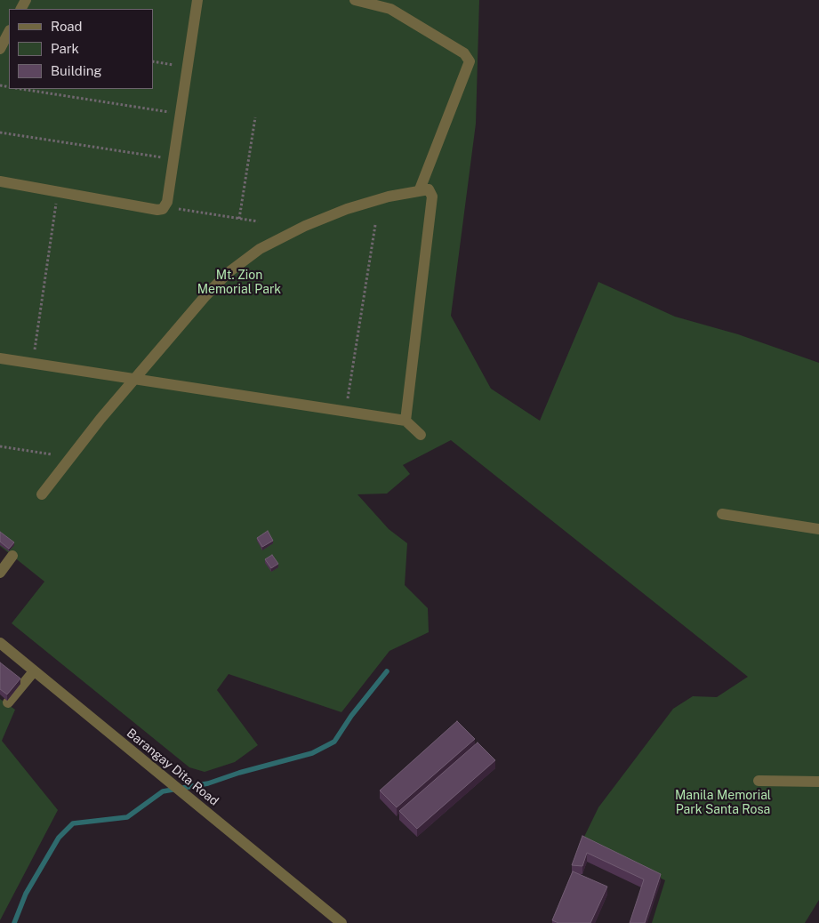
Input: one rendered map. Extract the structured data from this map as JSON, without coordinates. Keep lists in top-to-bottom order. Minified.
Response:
{"streets":{"street":["Barangay Dita Road"]},"parks":["Mt. Zion Memorial Park","Manila Memorial Park Santa Rosa"],"legend":["Road","Park","Building"]}
